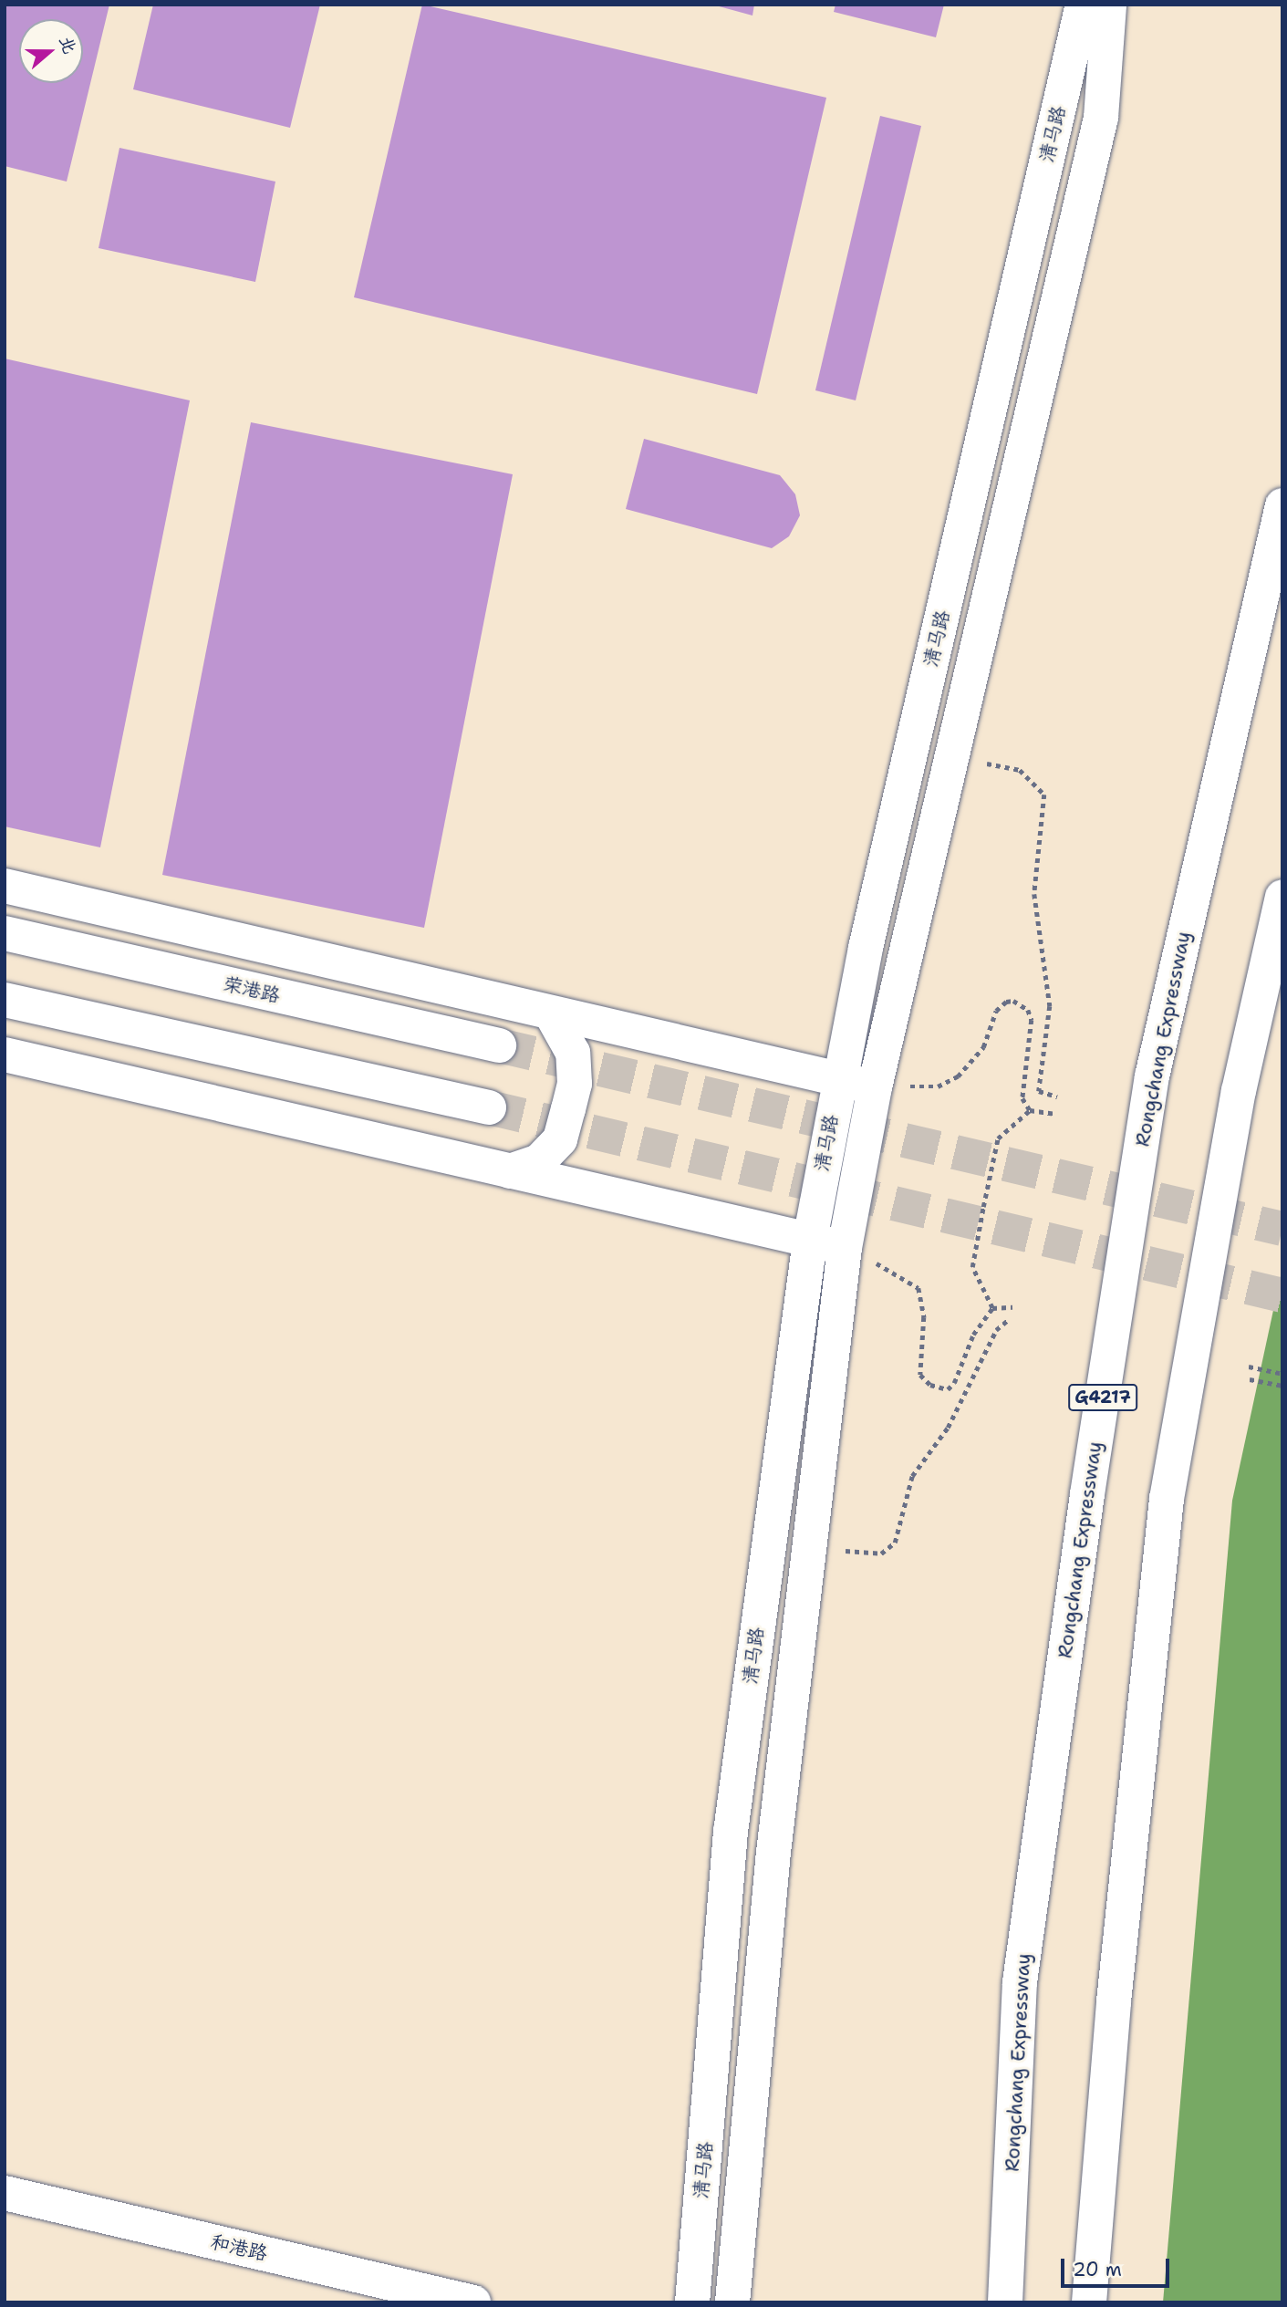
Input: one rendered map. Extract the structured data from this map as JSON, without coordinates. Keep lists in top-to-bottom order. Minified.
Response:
{"streets":{"main road":["清马路","荣港路","Rongchang Expressway","G4217","和港路"]},"scale_bar":"20 m","north":"right"}
